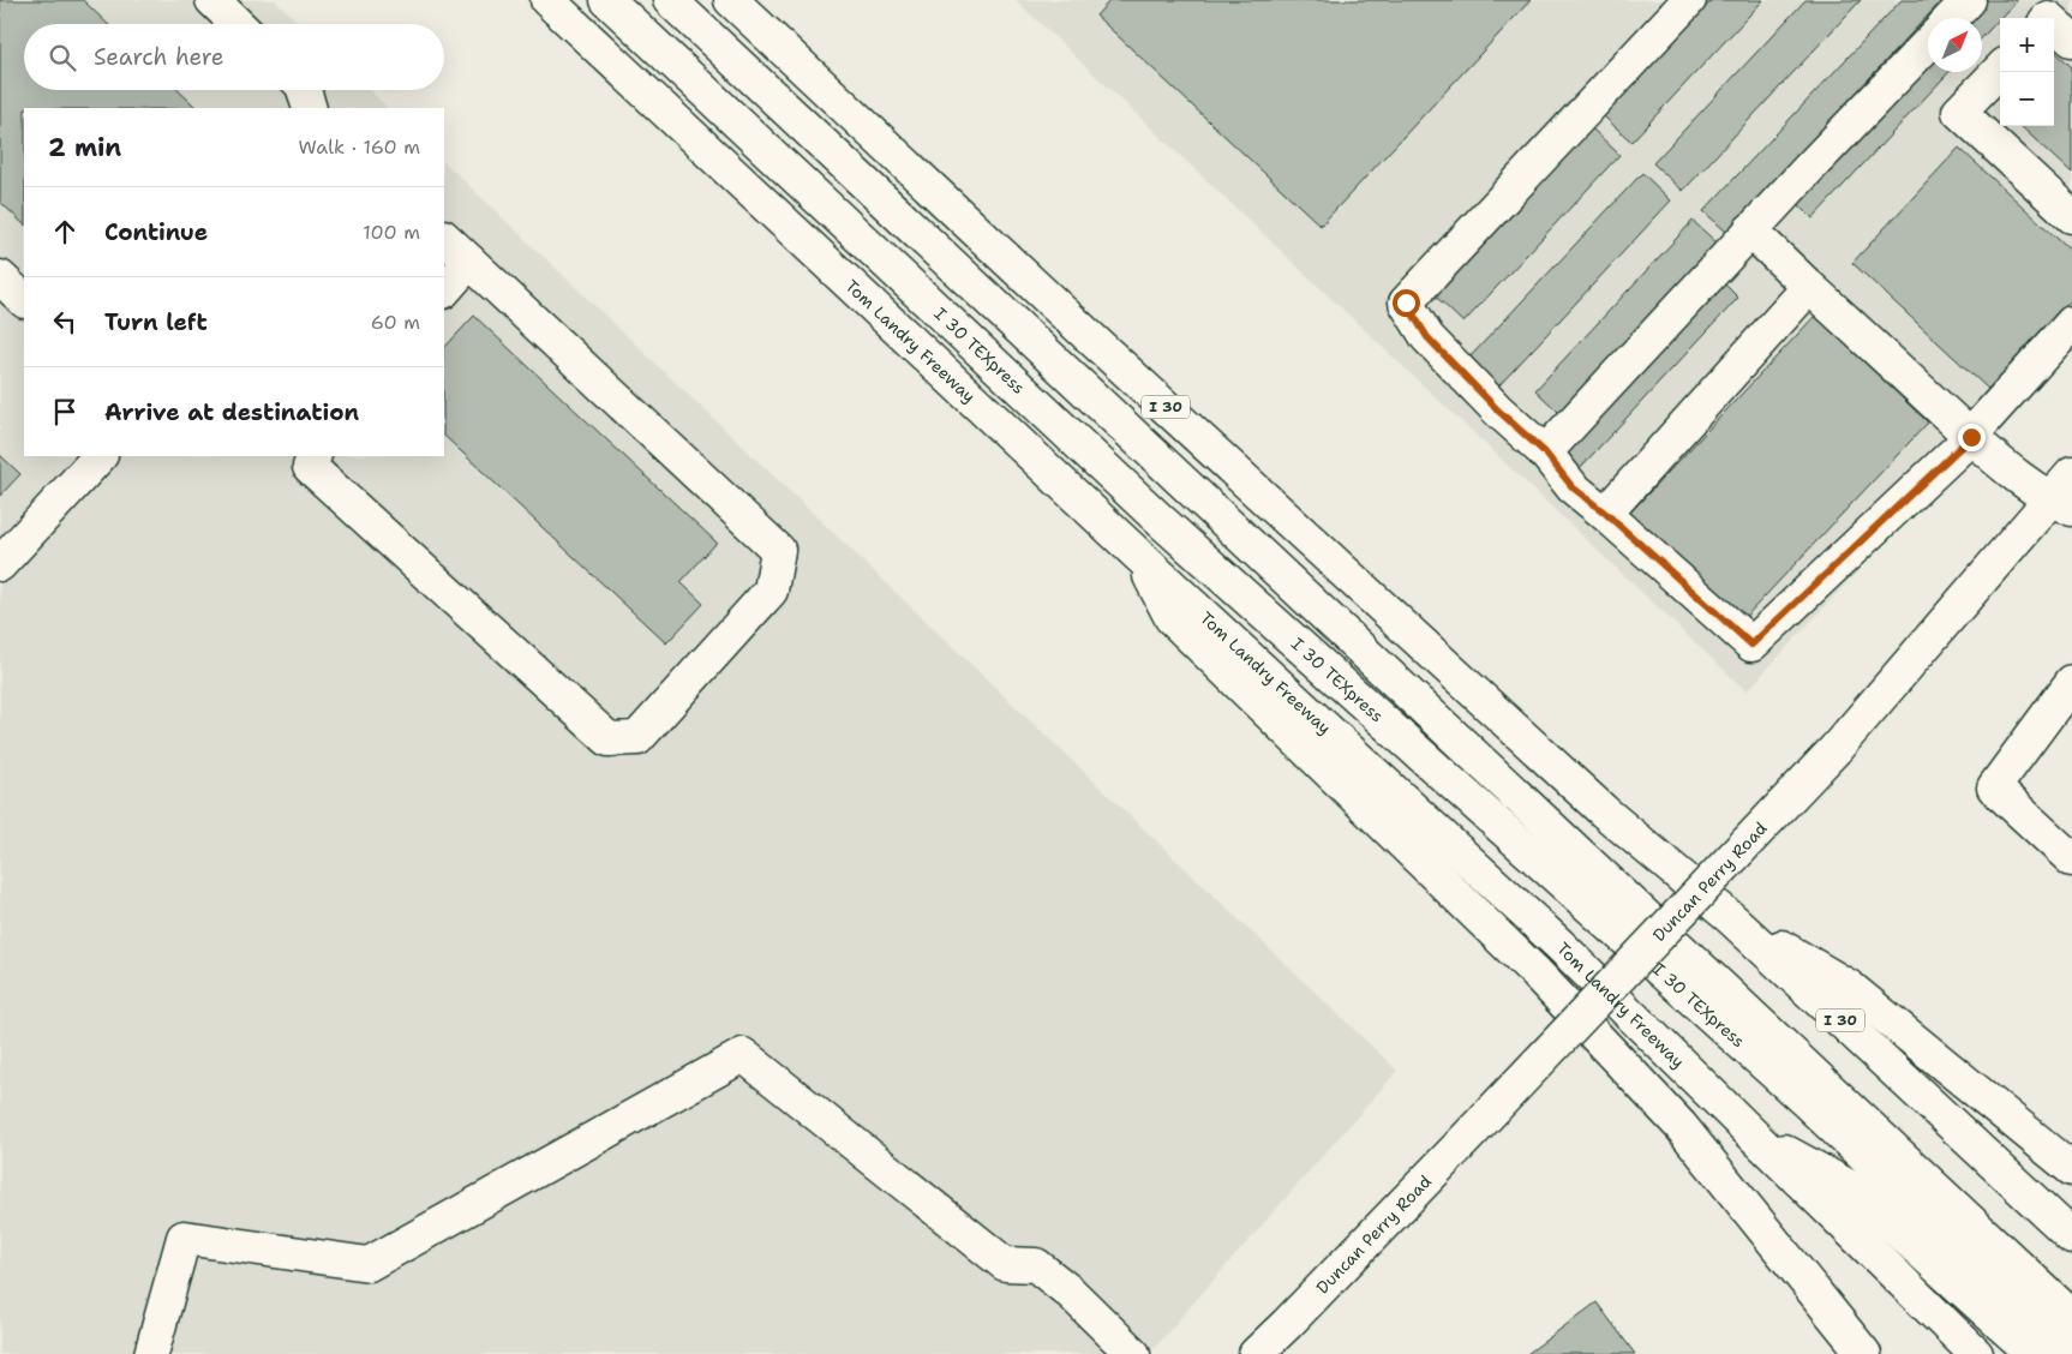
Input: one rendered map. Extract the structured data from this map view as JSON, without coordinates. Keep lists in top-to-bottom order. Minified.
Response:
{"streets":{"main road":["Tom Landry Freeway","I 30 TEXpress","I 30","Duncan Perry Road"]},"north":"top right","page":{"map_buttons":["+","−"],"search":"Search here","heading":["2 min","Walk · 160 m"],"list":[["Continue","100 m"],["Turn left","60 m"],"Arrive at destination"]}}
